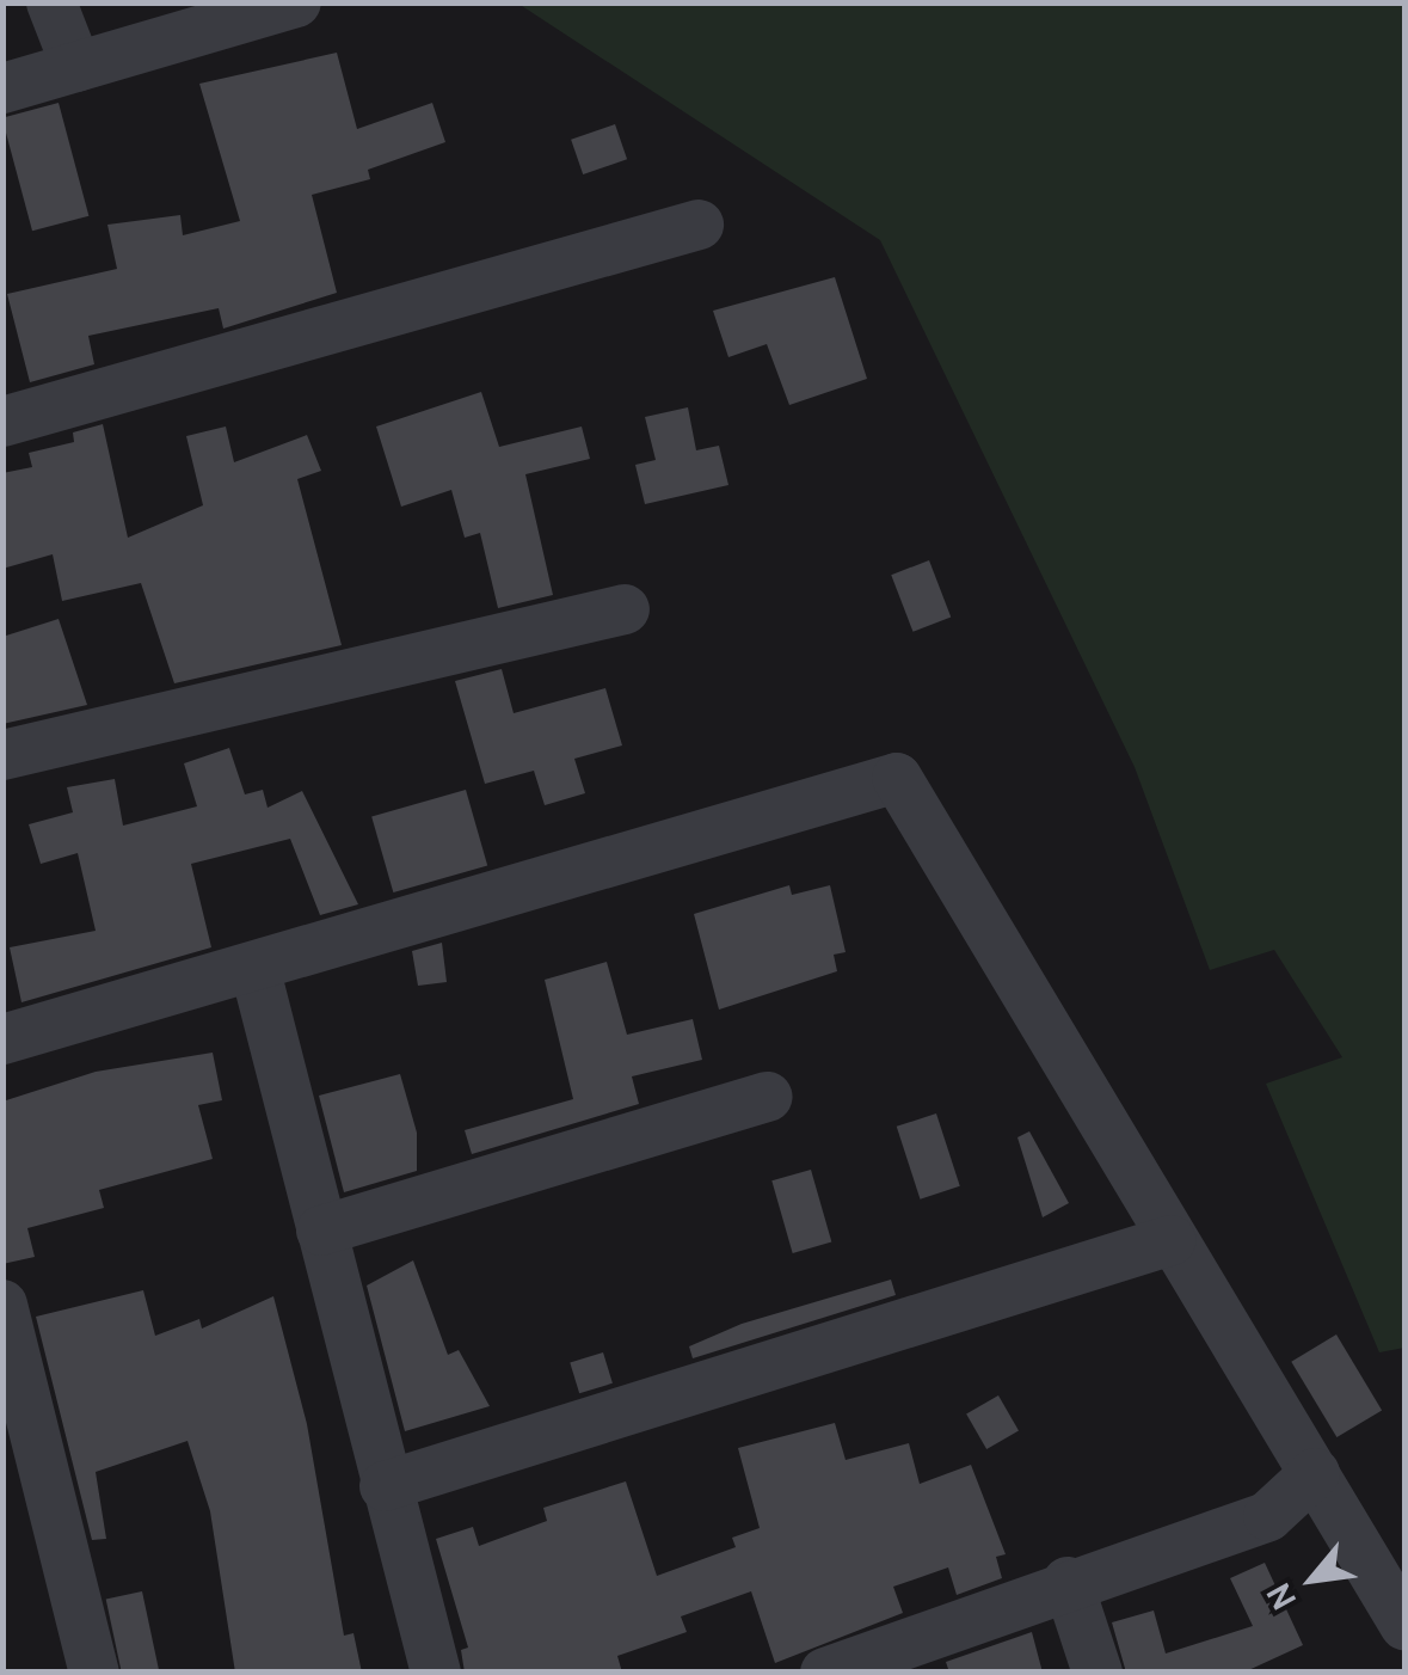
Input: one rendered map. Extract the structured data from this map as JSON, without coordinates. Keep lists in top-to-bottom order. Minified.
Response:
{"north":"bottom left"}
